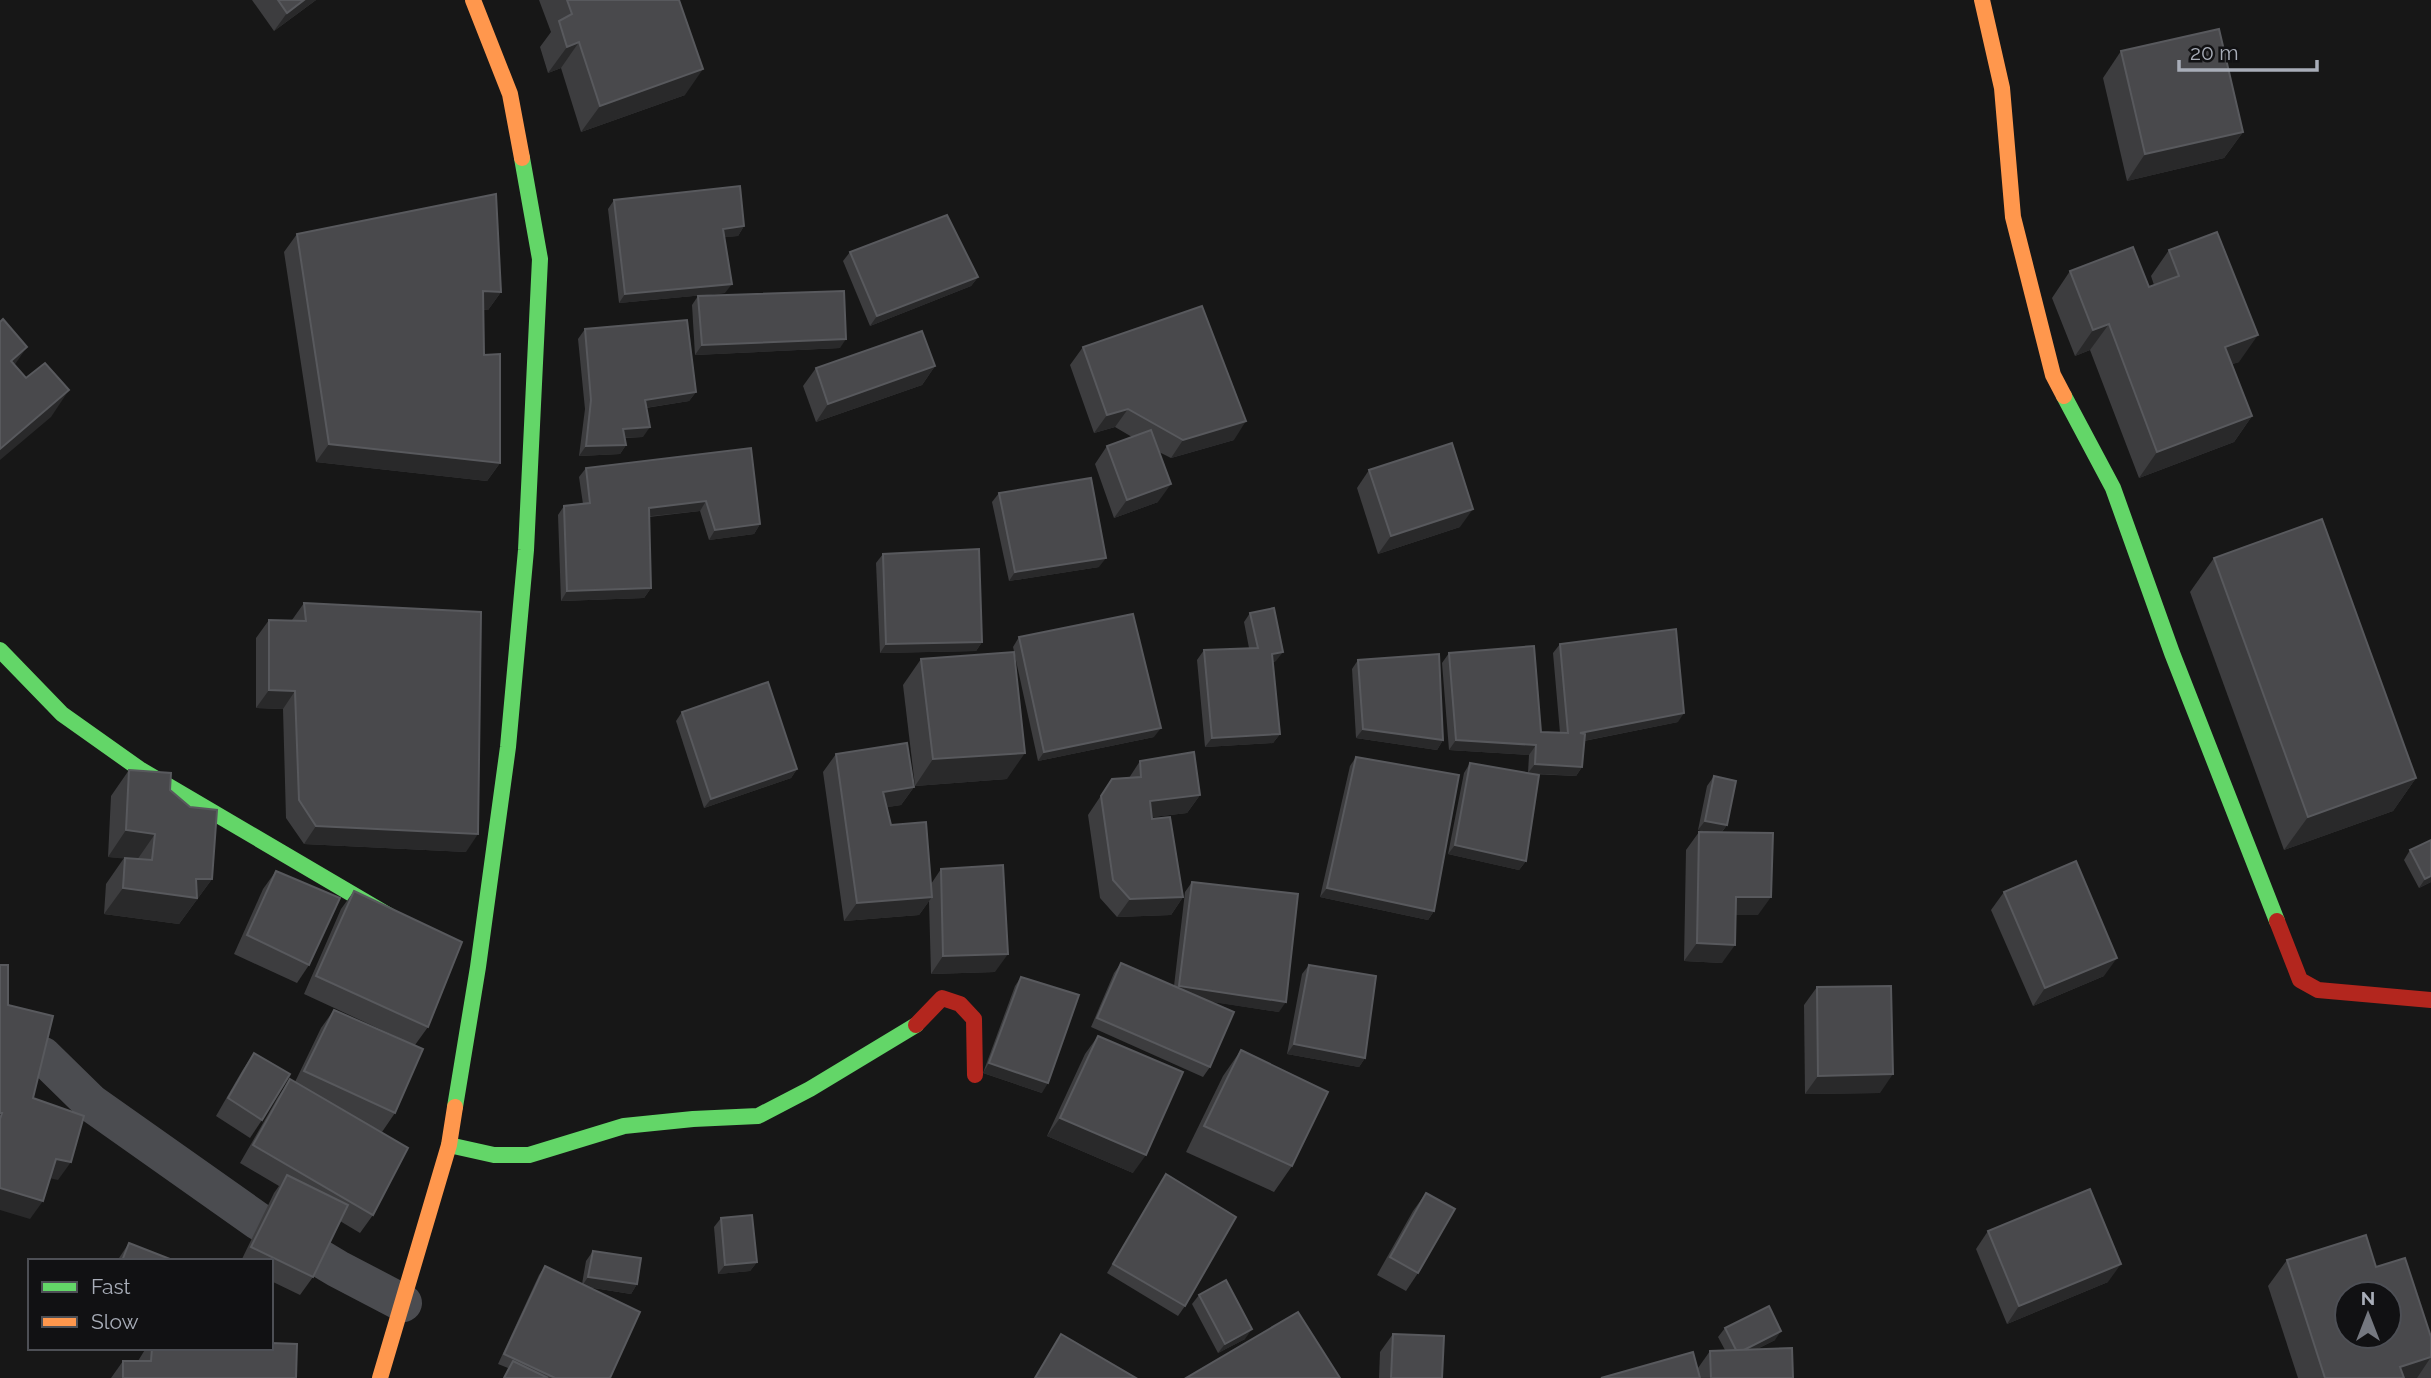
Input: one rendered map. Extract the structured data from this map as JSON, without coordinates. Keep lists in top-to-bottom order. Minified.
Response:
{"legend":["Fast","Slow"],"scale_bar":"20 m","north":"top"}
